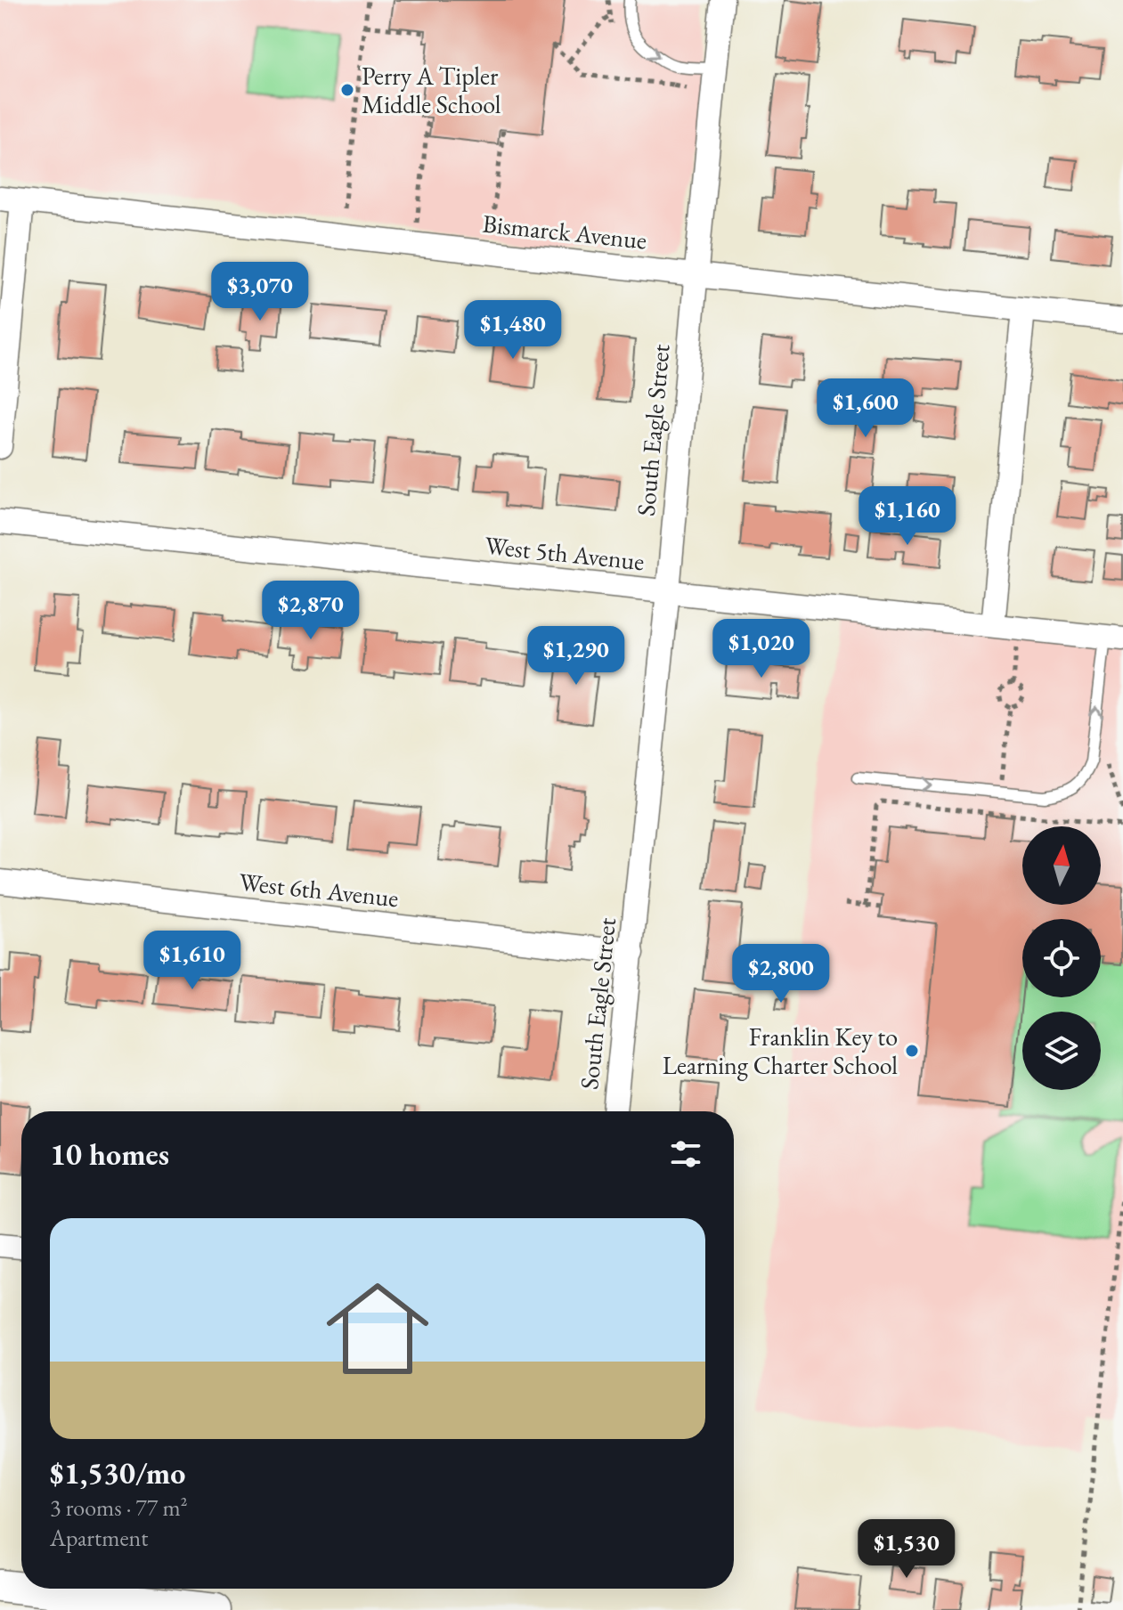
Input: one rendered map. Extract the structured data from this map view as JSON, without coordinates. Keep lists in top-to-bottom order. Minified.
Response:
{"streets":{"street":["Bismarck Avenue","South Eagle Street","West 5th Avenue","West 6th Avenue"]},"crossings":[["Bismarck Avenue","South Eagle Street"],["South Eagle Street","West 5th Avenue"],["South Eagle Street","West 6th Avenue"]],"places":["Perry A Tipler Middle School","Franklin Key to Learning Charter School"],"north":"top","page":{"price":["$3,070","$1,480","$1,600","$1,160","$2,870","$1,020","$1,290","$1,610","$2,800","$1,530"],"heading":"10 homes","list":[{"name":"$1,530/mo","note":"3 rooms · 77 m² · Apartment"}]}}
